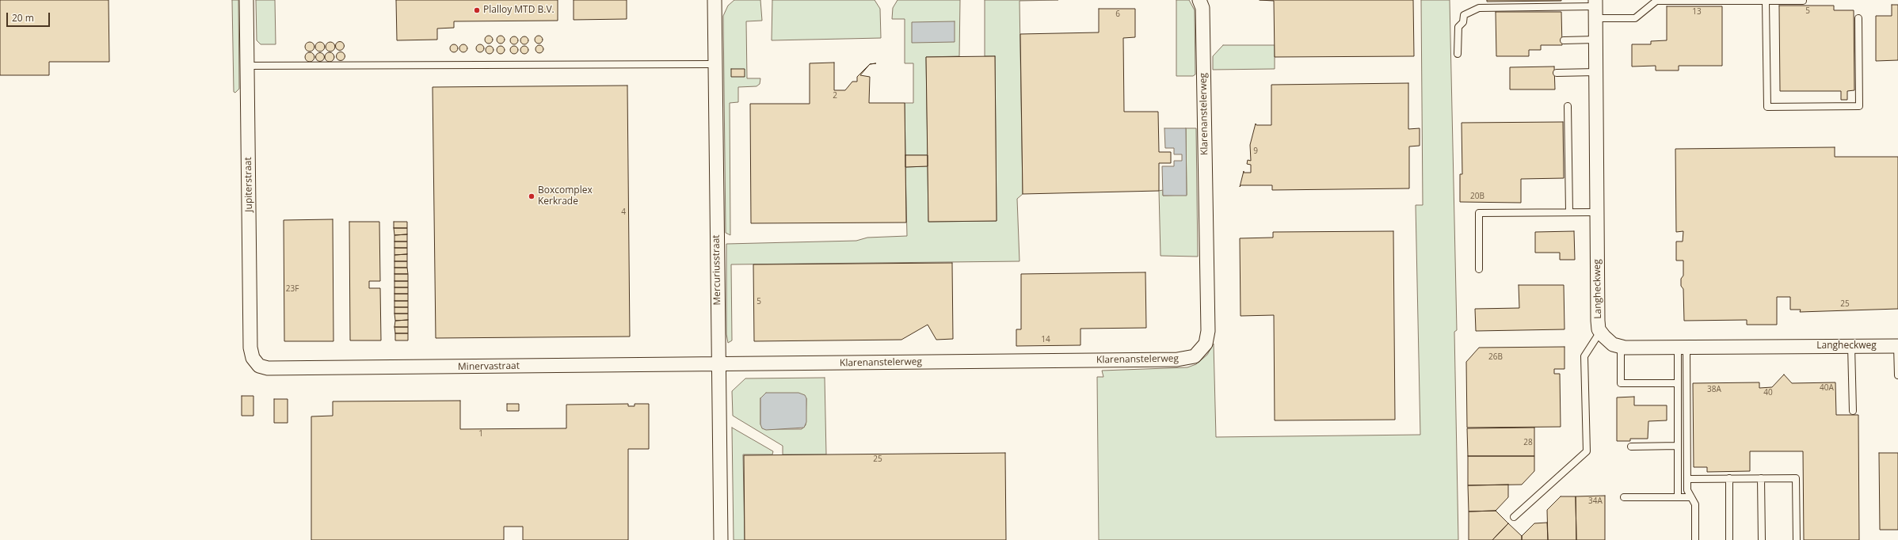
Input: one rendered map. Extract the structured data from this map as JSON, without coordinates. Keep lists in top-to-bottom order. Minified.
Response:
{"streets":{"street":["Klarenanstelerweg","Jupiterstraat","Mercuriusstraat","Langheckweg","Minervastraat"]},"crossings":[["Klarenanstelerweg","Mercuriusstraat"],["Klarenanstelerweg","Minervastraat"],["Jupiterstraat","Minervastraat"],["Mercuriusstraat","Minervastraat"]],"places":["Plalloy MTD B.V.","Boxcomplex Kerkrade"],"house_numbers":["5","13","6","2","9","20B","4","23F","5","25","14","26B","40A","38A","40","1","28","25","34A"],"scale_bar":"20 m"}
